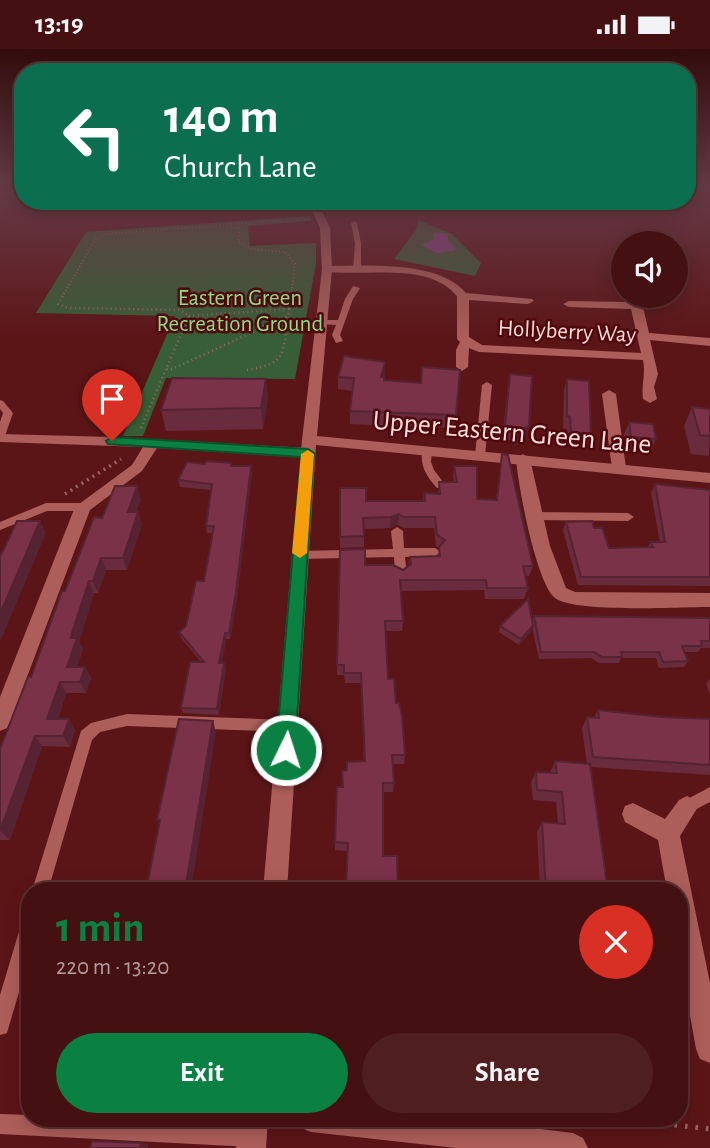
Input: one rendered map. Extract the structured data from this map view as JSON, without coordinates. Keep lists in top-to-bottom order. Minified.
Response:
{"streets":{"street":["Hollyberry Way","Upper Eastern Green Lane"]},"parks":["Eastern Green Recreation Ground"],"page":{"status":"13:19","turn":["140 m","Church Lane"],"heading":["1 min","220 m · 13:20"],"buttons":["Exit","Share"]}}
